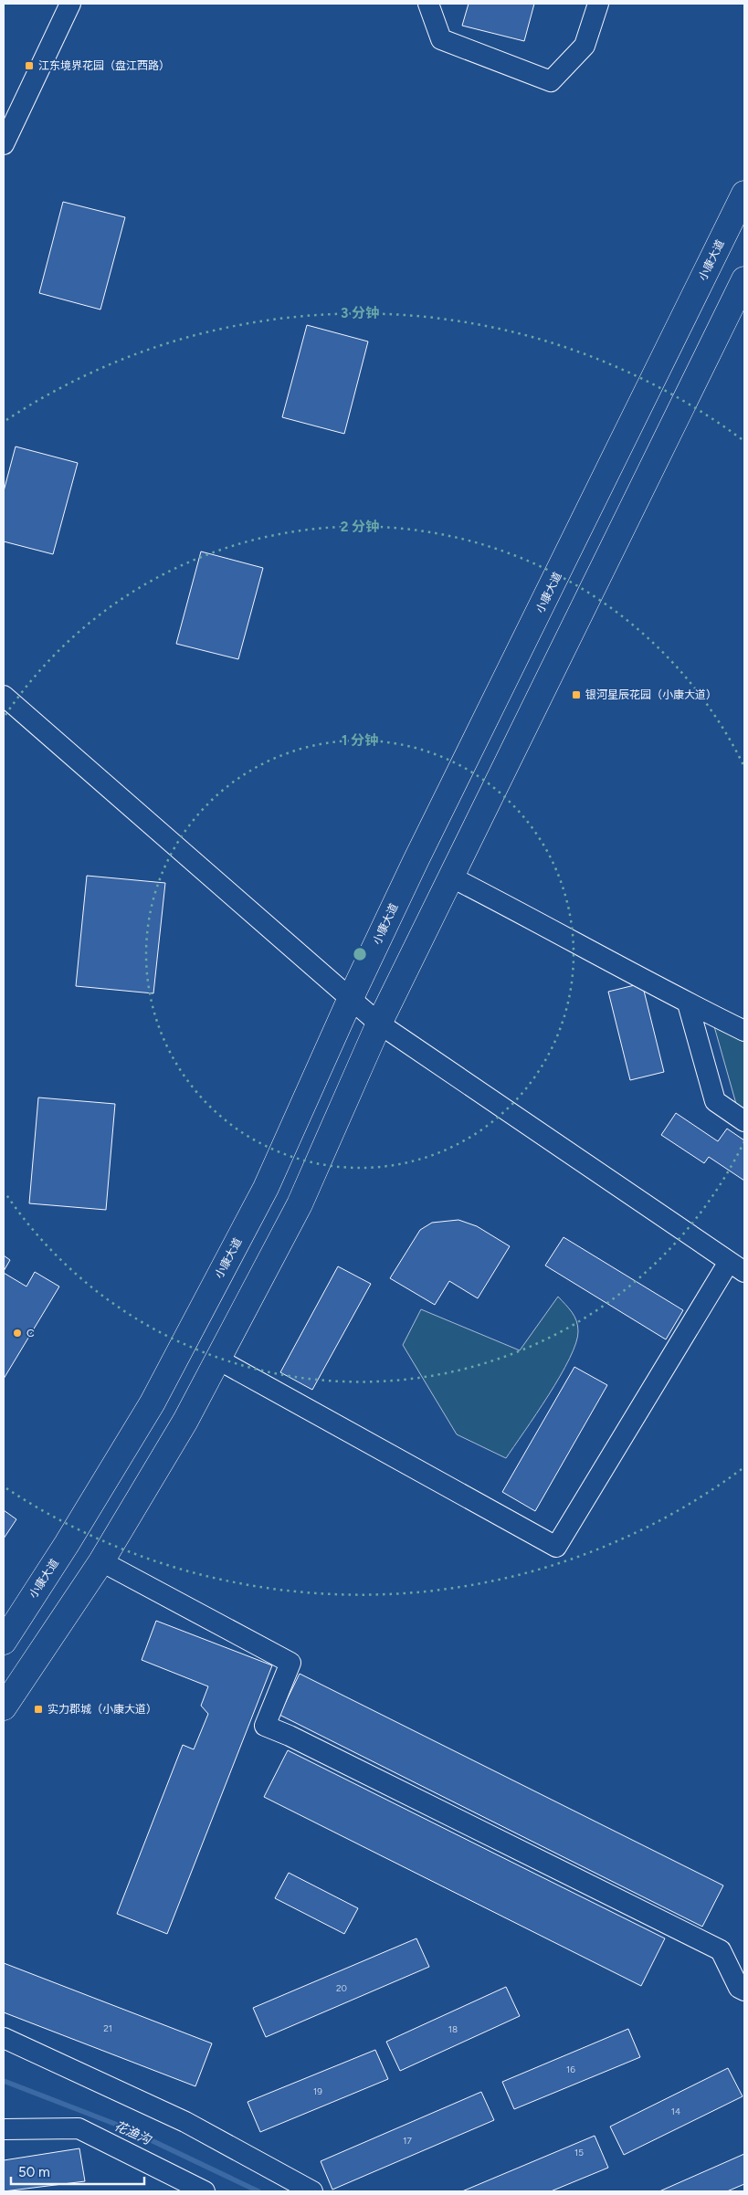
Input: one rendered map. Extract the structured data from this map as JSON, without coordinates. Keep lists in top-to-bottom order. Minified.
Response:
{"streets":{"main road":["小康大道"]},"water":["花渔沟"],"places":{"transit":["江东境界花园（盘江西路）","银河星辰花园（小康大道）","实力郡城（小康大道）"],"other":["C"]},"house_numbers":["20","21","18","16","19","14","17","15"],"scale_bar":"50 m","rings":["3 分钟","2 分钟","1 分钟"]}
